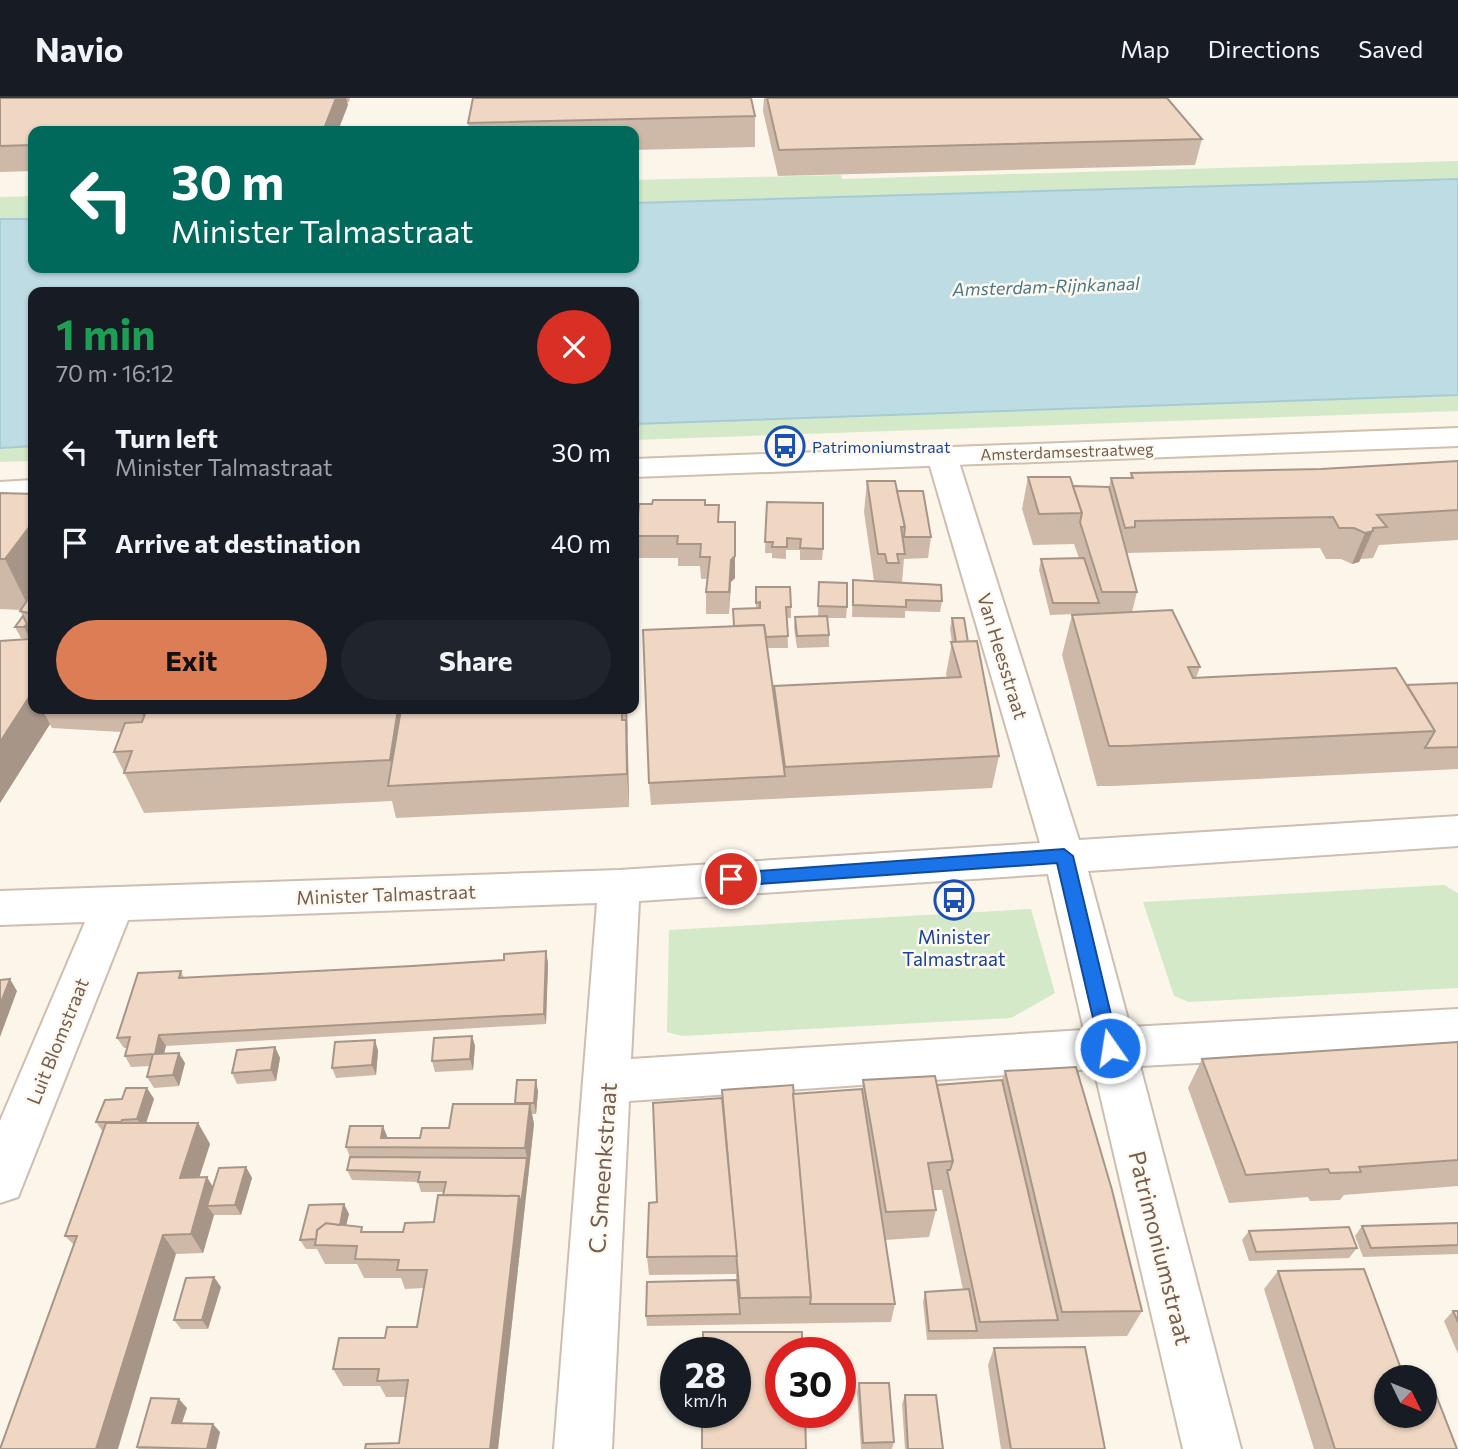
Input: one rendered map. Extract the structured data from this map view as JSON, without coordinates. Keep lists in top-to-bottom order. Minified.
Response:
{"streets":{"street":["Amsterdamsestraatweg","Van Heesstraat","Minister Talmastraat","Luit Blomstraat","C. Smeenkstraat","Patrimoniumstraat"]},"crossings":[["Amsterdamsestraatweg","Van Heesstraat"],["Van Heesstraat","Minister Talmastraat"],["Minister Talmastraat","Luit Blomstraat"],["Minister Talmastraat","C. Smeenkstraat"]],"water":["Amsterdam-Rijnkanaal"],"places":{"bus stop":["Patrimoniumstraat","Minister Talmastraat"]},"north":"bottom right","page":{"header":"Navio","nav":["Map","Directions","Saved"],"turn":["30 m","Minister Talmastraat"],"heading":["1 min","70 m · 16:12"],"list":[{"name":"Turn left","note":"Minister Talmastraat","value":"30 m"},{"name":"Arrive at destination","value":"40 m"}],"buttons":["Exit","Share"],"speed":"28 km/h","limit":"30"}}
